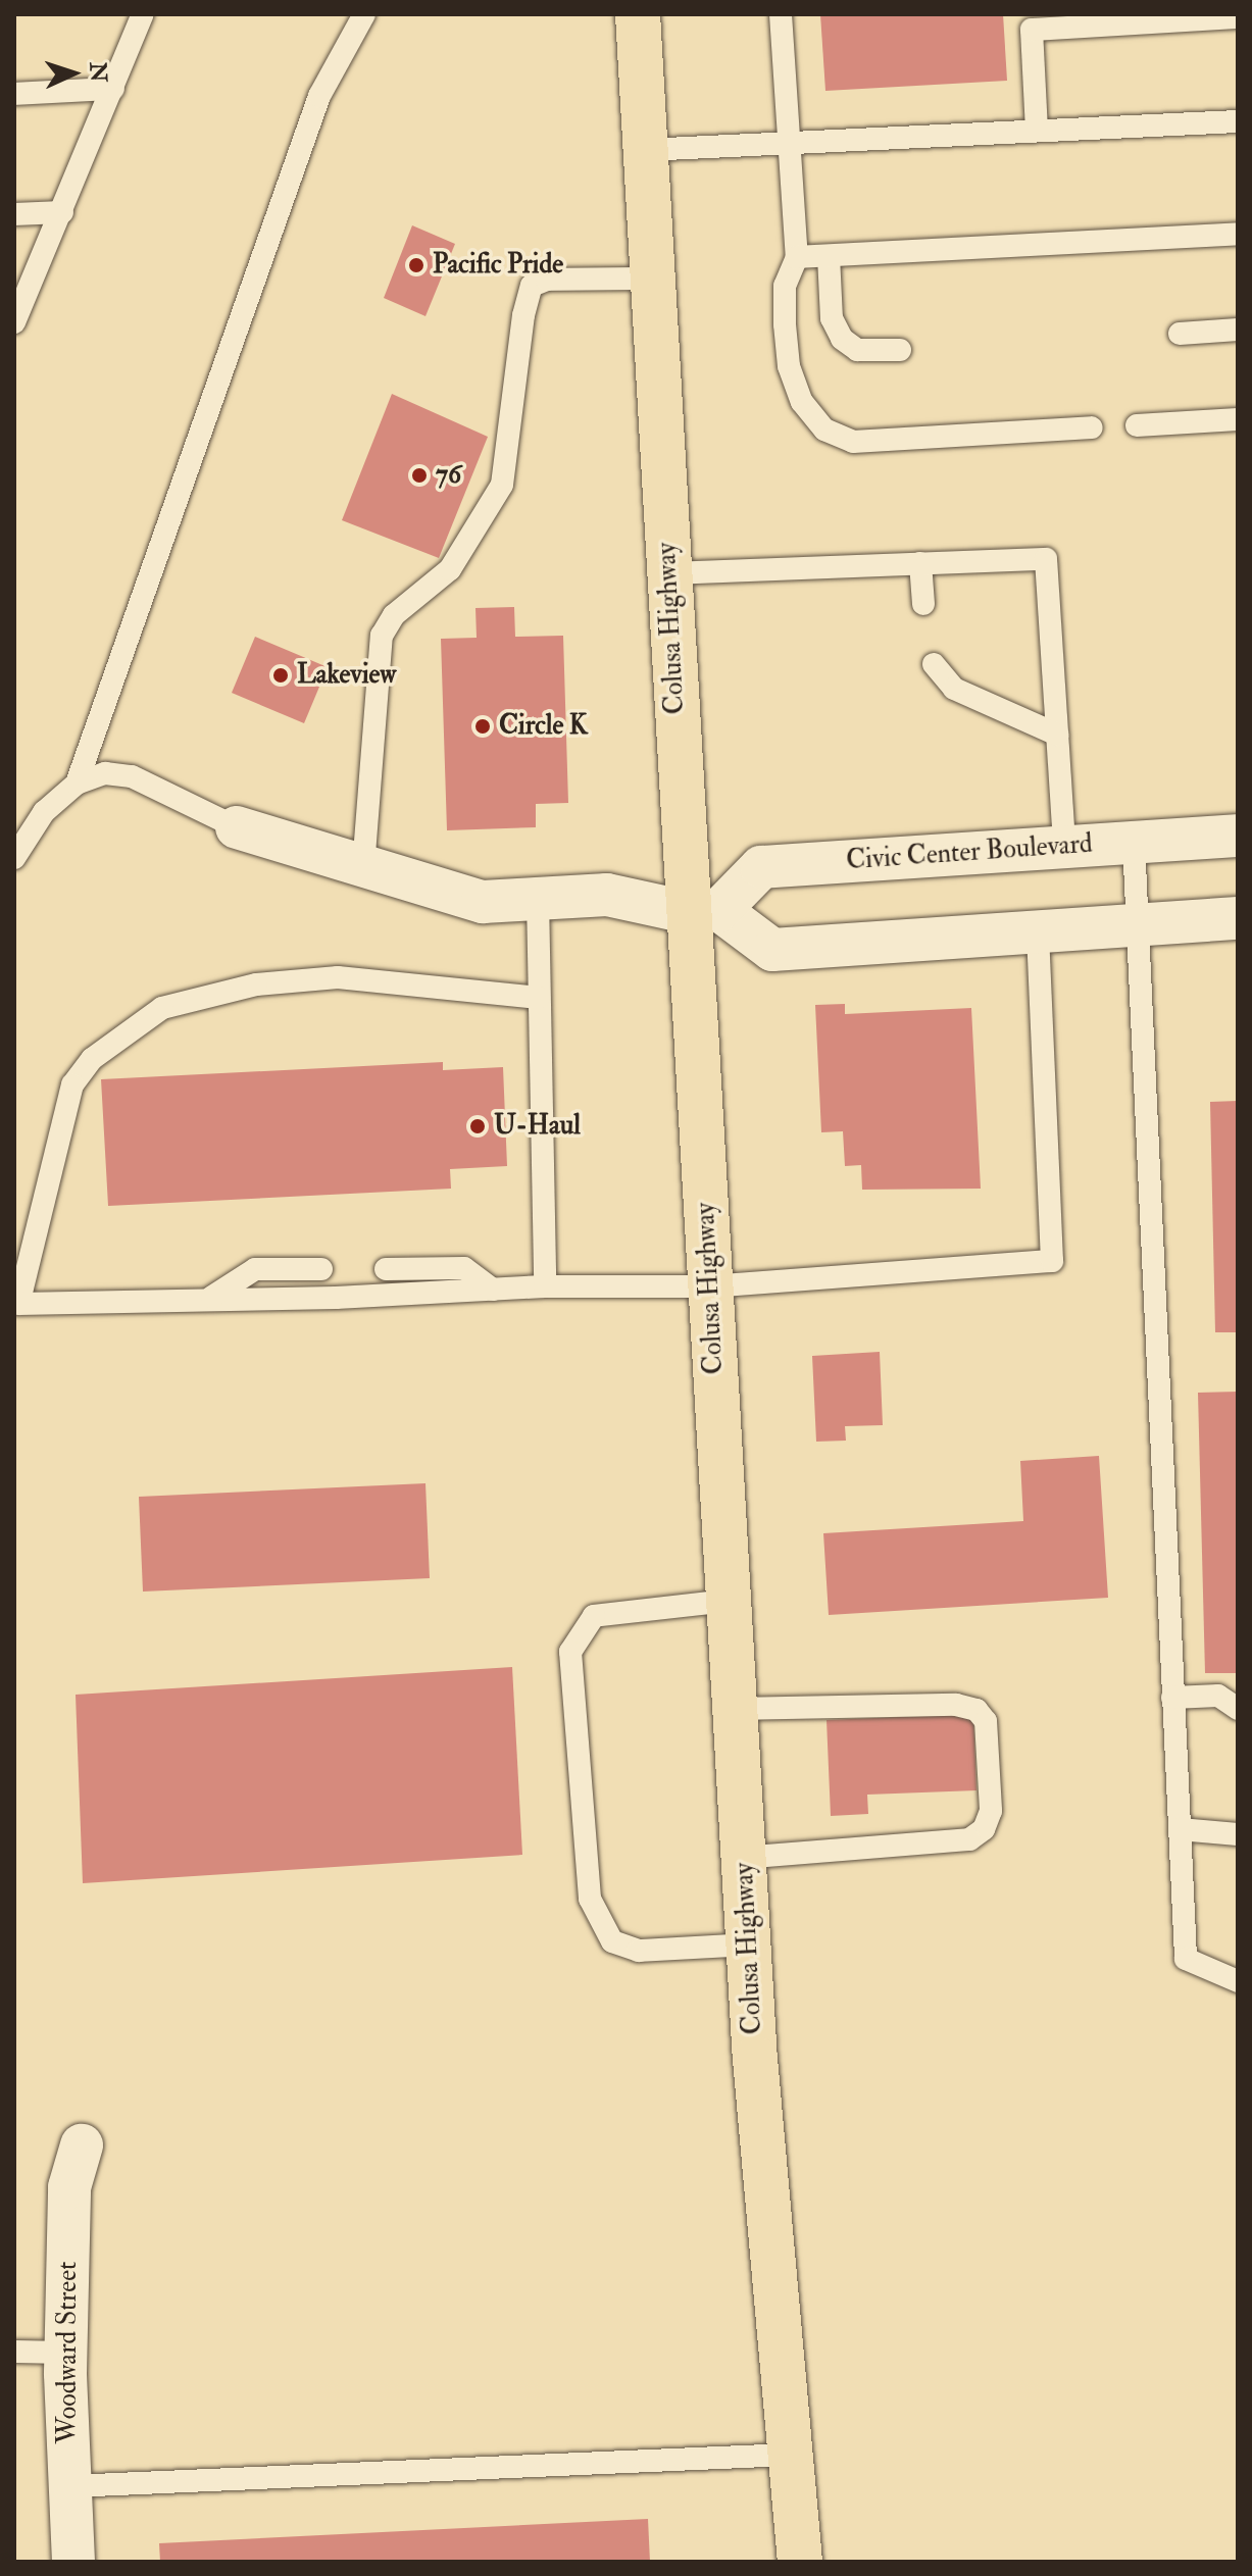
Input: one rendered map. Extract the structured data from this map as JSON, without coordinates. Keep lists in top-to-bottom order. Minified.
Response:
{"streets":{"highway":["Colusa Highway"],"street":["Civic Center Boulevard","Woodward Street"]},"crossings":[["Colusa Highway","Civic Center Boulevard"]],"places":["Pacific Pride","76","Lakeview","Circle K","U-Haul"],"north":"right"}
